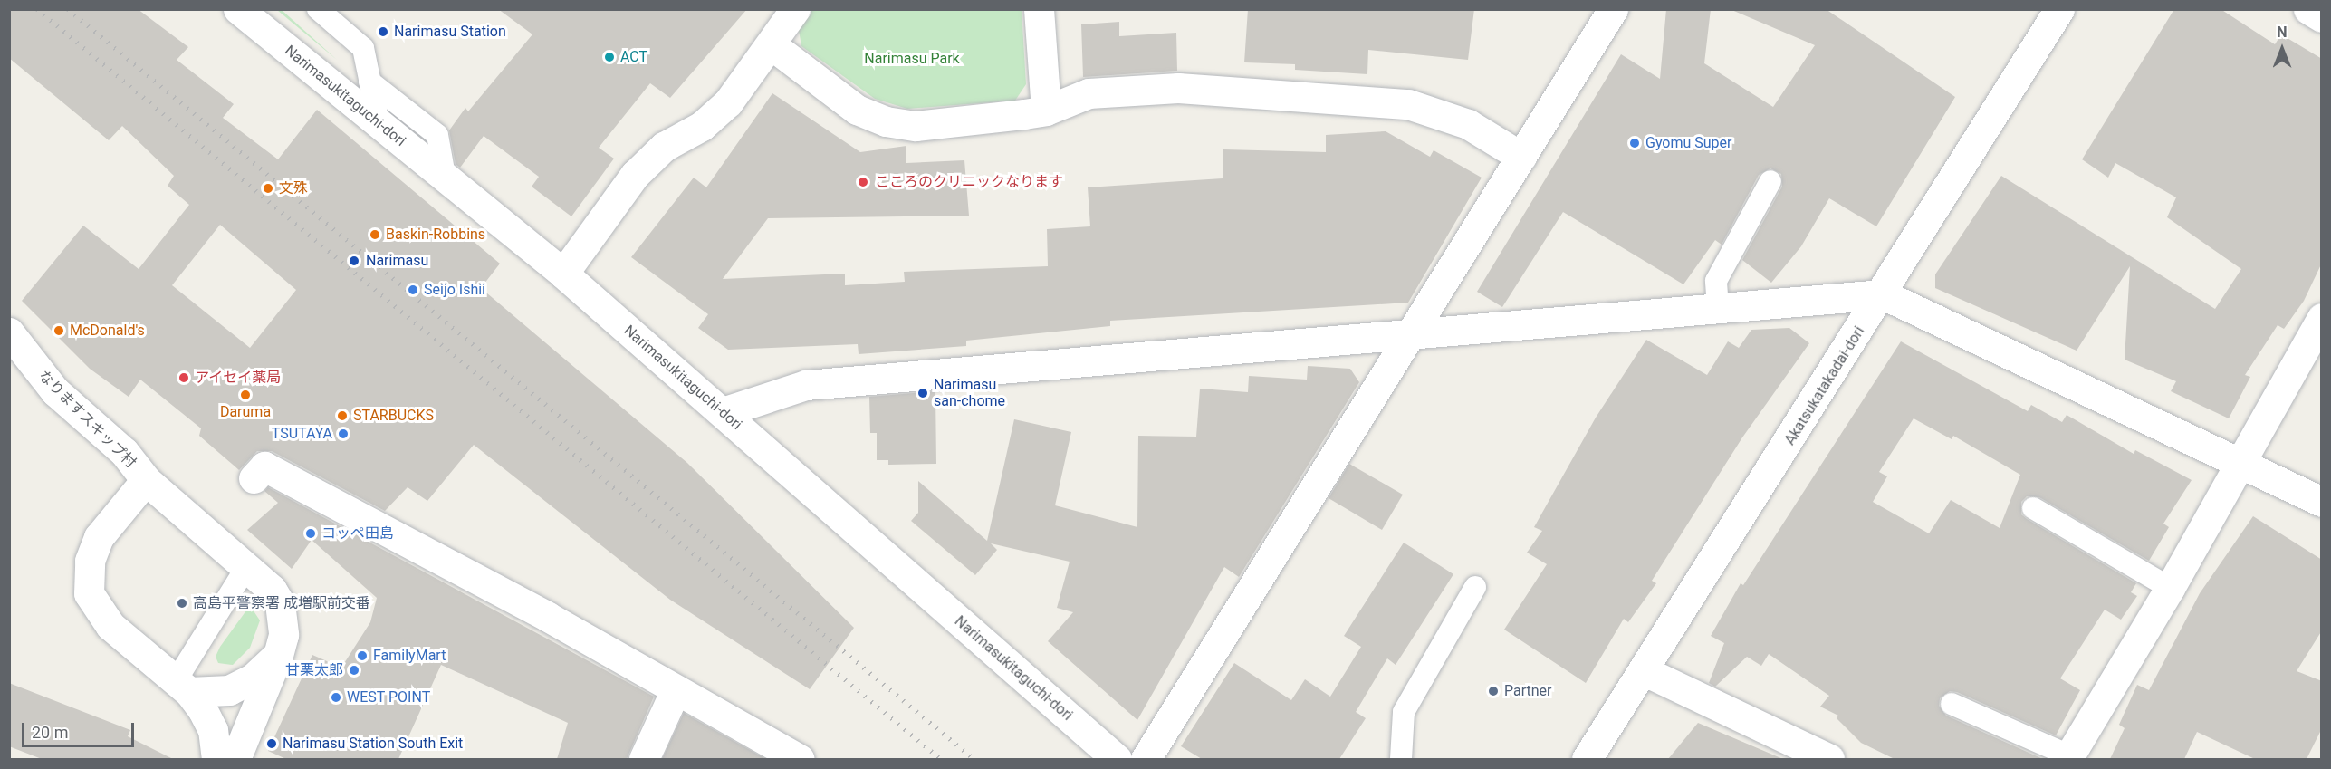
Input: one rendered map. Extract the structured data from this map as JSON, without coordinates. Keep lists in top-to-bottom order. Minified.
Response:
{"streets":{"street":["Narimasukitaguchi-dori","Akatsukatakadai-dori","なりますスキップ村"]},"parks":["Narimasu Park"],"places":["Narimasu Station","ACT","Gyomu Super","こころのクリニックなります","文殊","Baskin-Robbins","Narimasu","Seijo Ishii","McDonald's","アイセイ薬局","Narimasu san-chome","Daruma","STARBUCKS","TSUTAYA","コッペ田島","高島平警察署 成増駅前交番","FamilyMart","甘栗太郎","Partner","WEST POINT","Narimasu Station South Exit"],"scale_bar":"20 m","north":"top"}
